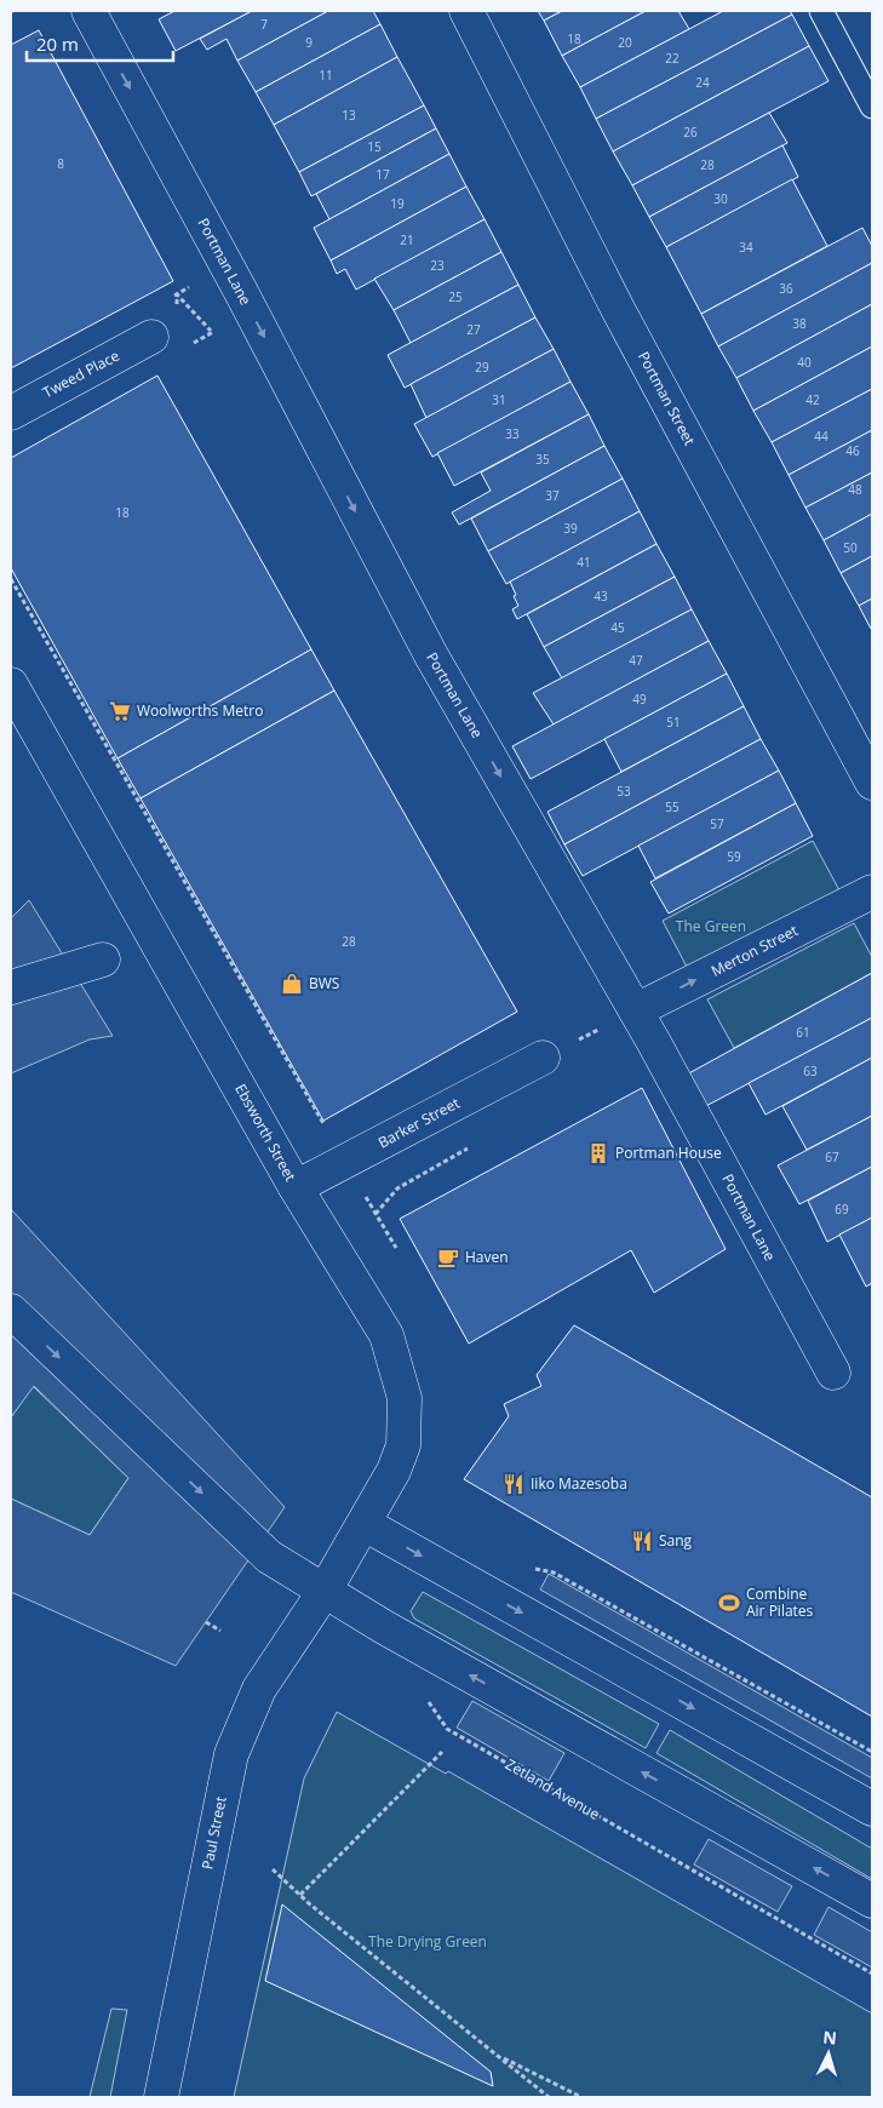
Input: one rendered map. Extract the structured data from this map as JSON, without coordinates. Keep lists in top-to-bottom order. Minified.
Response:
{"streets":{"street":["Portman Lane","Tweed Place","Portman Street","Merton Street","Barker Street","Ebsworth Street","Paul Street"],"path":["Zetland Avenue"]},"crossings":[["Portman Lane","Merton Street"],["Barker Street","Ebsworth Street"],["Ebsworth Street","Paul Street"]],"one_way":["Portman Lane","Merton Street"],"parks":["The Green","The Drying Green"],"places":{"supermarket":["Woolworths Metro"],"shop":["BWS"],"building":["Portman House"],"cafe":["Haven"],"restaurant":["Iiko Mazesoba","Sang"],"sports":["Combine Air Pilates"]},"house_numbers":["7","18","9","20","22","11","24","13","26","15","8","28","17","30","19","21","34","23","36","25","38","27","40","29","31","42","33","44","46","35","48","37","18","39","50","41","43","45","47","49","51","53","55","57","59","28","61","63","67","69"],"scale_bar":"20 m","north":"top"}
